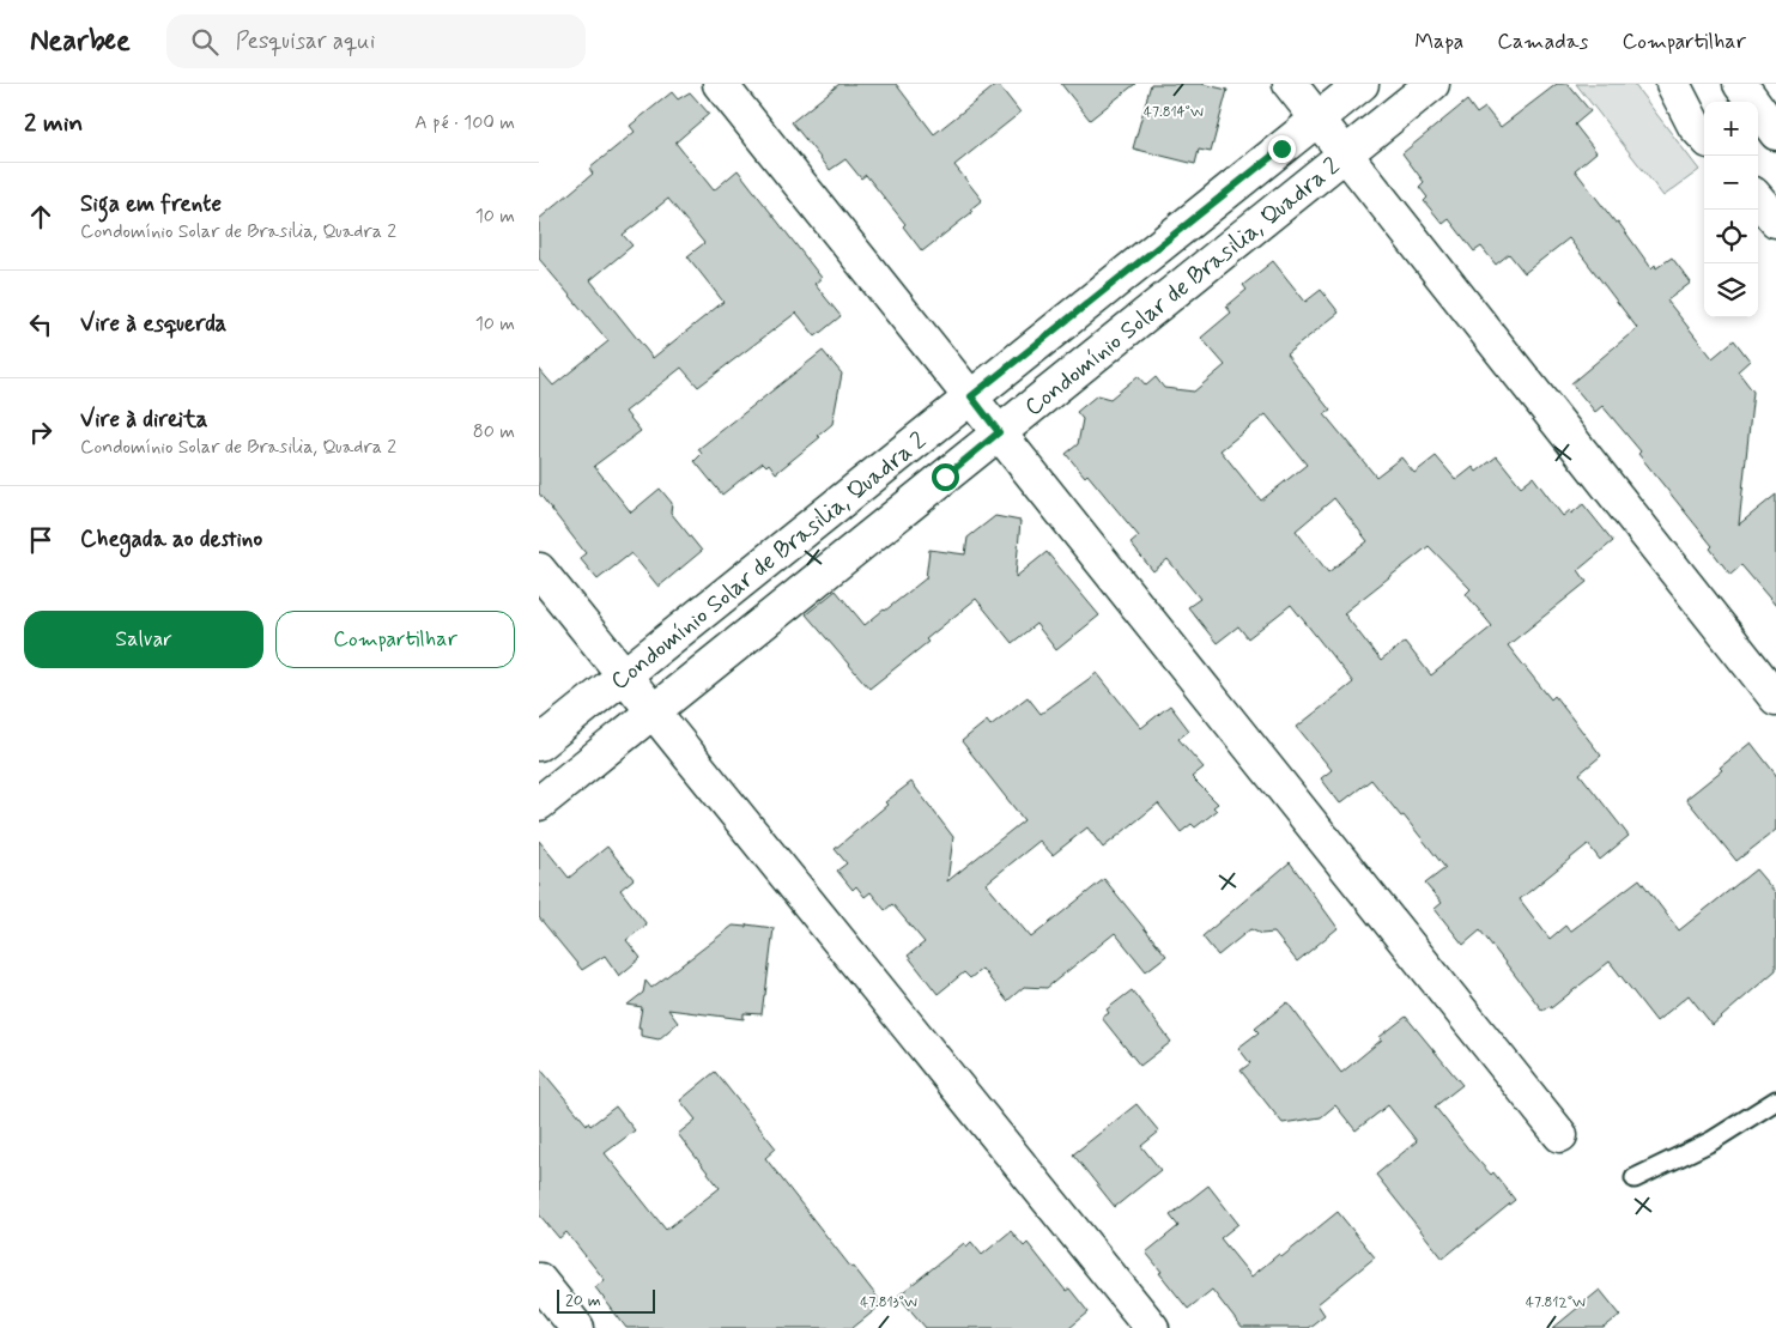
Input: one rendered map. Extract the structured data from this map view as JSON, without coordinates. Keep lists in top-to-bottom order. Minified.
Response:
{"streets":{"street":["Condomínio Solar de Brasilia, Quadra 2"]},"scale_bar":"20 m","page":{"header":"Nearbee","search":"Pesquisar aqui","nav":["Mapa","Camadas","Compartilhar"],"heading":["2 min","A pé · 100 m"],"map_buttons":["+","−"],"list":[["Siga em frente","Condomínio Solar de Brasilia, Quadra 2","10 m"],["Vire à esquerda","10 m"],["Vire à direita","Condomínio Solar de Brasilia, Quadra 2","80 m"],"Chegada ao destino"],"buttons":["Salvar","Compartilhar"],"scale":"20 m"},"coordinates":["47.814°W","47.813°W","47.812°W"]}
